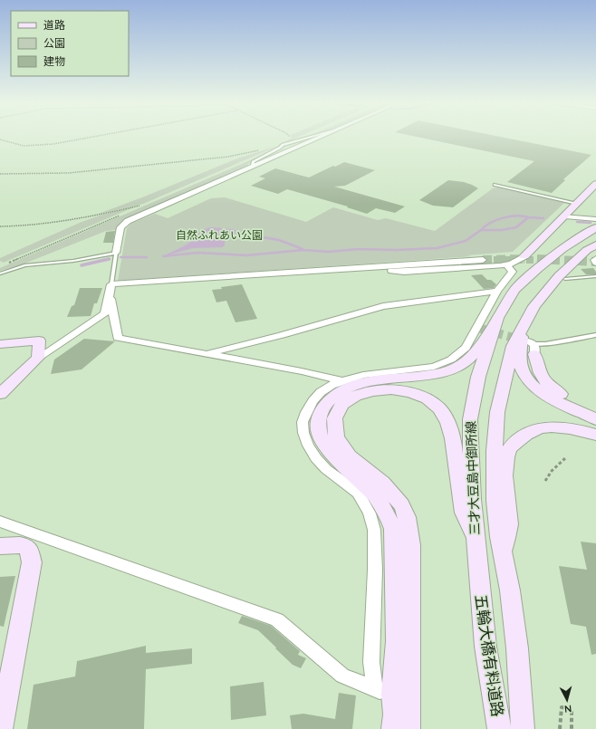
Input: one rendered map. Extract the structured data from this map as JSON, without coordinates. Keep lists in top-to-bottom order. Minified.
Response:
{"streets":{"main road":["三才大豆島中御所線","五輪大橋有料道路"]},"crossings":[["三才大豆島中御所線","五輪大橋有料道路"]],"parks":["自然ふれあい公園"],"legend":["道路","公園","建物"],"north":"bottom"}
